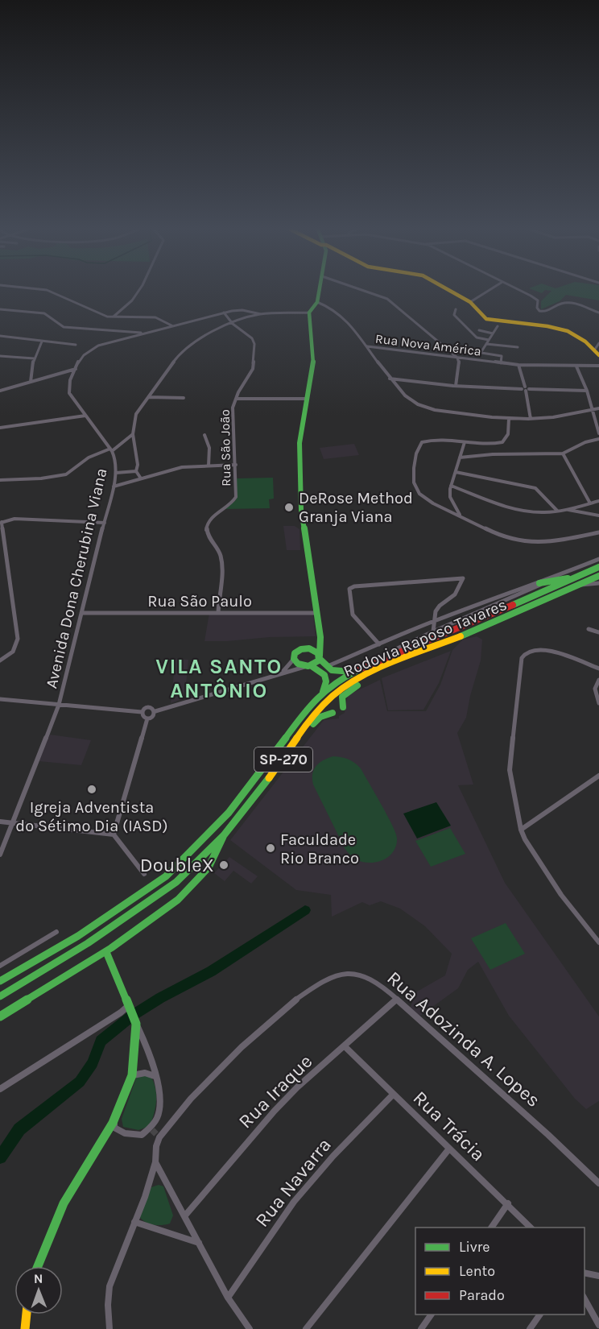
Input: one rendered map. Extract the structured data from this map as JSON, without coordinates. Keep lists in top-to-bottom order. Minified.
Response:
{"streets":{"main road":["Rodovia Raposo Tavares","SP-270"],"street":["Rua Nova América","Rua São João","Avenida Dona Cherubina Viana","Rua São Paulo","Rua Adozinda A. Lopes","Rua Iraque","Rua Trácia","Rua Navarra"]},"crossings":[["Rua São João","Avenida Dona Cherubina Viana"],["Rua São João","Rua São Paulo"],["Avenida Dona Cherubina Viana","Rua São Paulo"],["Rua Adozinda A. Lopes","Rua Iraque"],["Rua Iraque","Rua Trácia"],["Rua Trácia","Rua Navarra"]],"districts":["VILA SANTO ANTÔNIO"],"places":["DeRose Method Granja Viana","Igreja Adventista do Sétimo Dia (IASD)","Faculdade Rio Branco","DoubleX"],"legend":["Livre","Lento","Parado"],"north":"top"}
